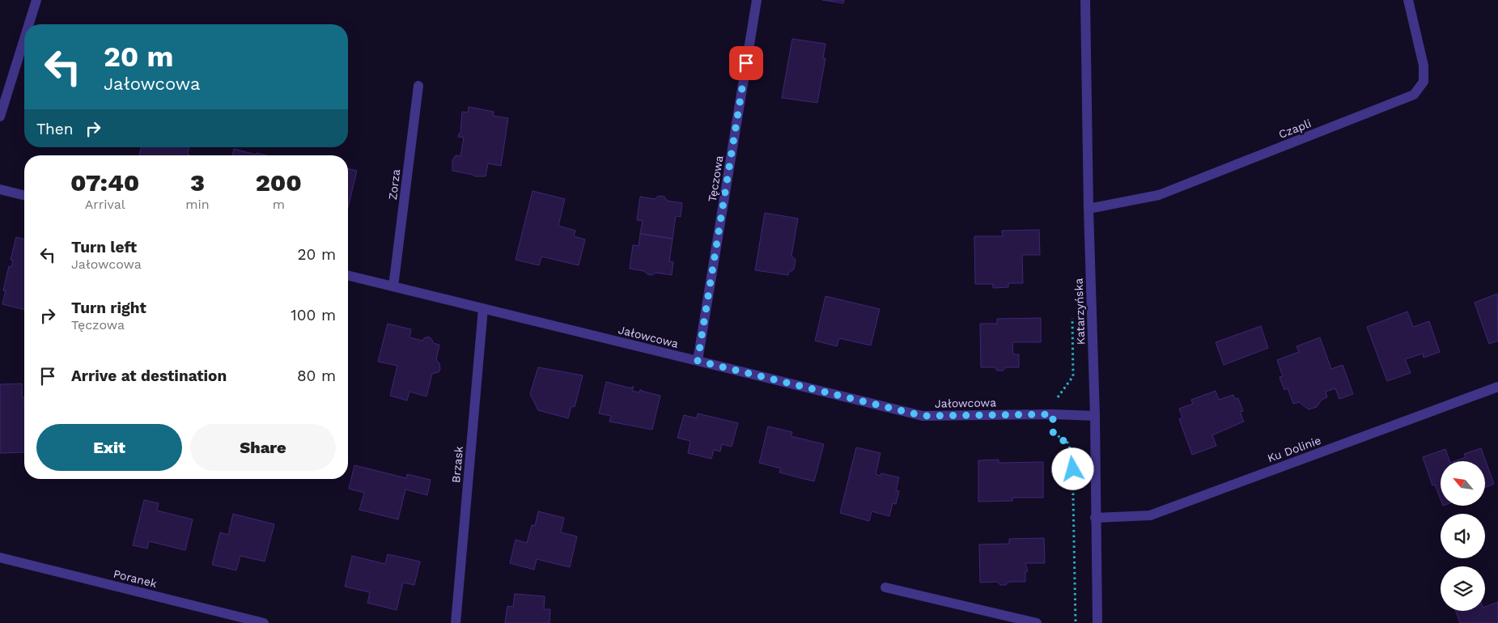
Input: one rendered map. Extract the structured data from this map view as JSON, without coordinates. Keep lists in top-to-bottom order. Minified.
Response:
{"streets":{"street":["Czapli","Tęczowa","Zorza","Katarzyńska","Jałowcowa","Ku Dolinie","Brzask","Poranek"]},"crossings":[["Czapli","Katarzyńska"],["Tęczowa","Jałowcowa"],["Zorza","Jałowcowa"],["Katarzyńska","Jałowcowa"],["Katarzyńska","Ku Dolinie"],["Jałowcowa","Brzask"]],"north":"top left","page":{"turn":["20 m","Jałowcowa"],"then":"Then","eta":["07:40","Arrival","3","min","200","m"],"list":[{"name":"Turn left","note":"Jałowcowa","value":"20 m"},{"name":"Turn right","note":"Tęczowa","value":"100 m"},{"name":"Arrive at destination","value":"80 m"}],"buttons":["Exit","Share"]}}
